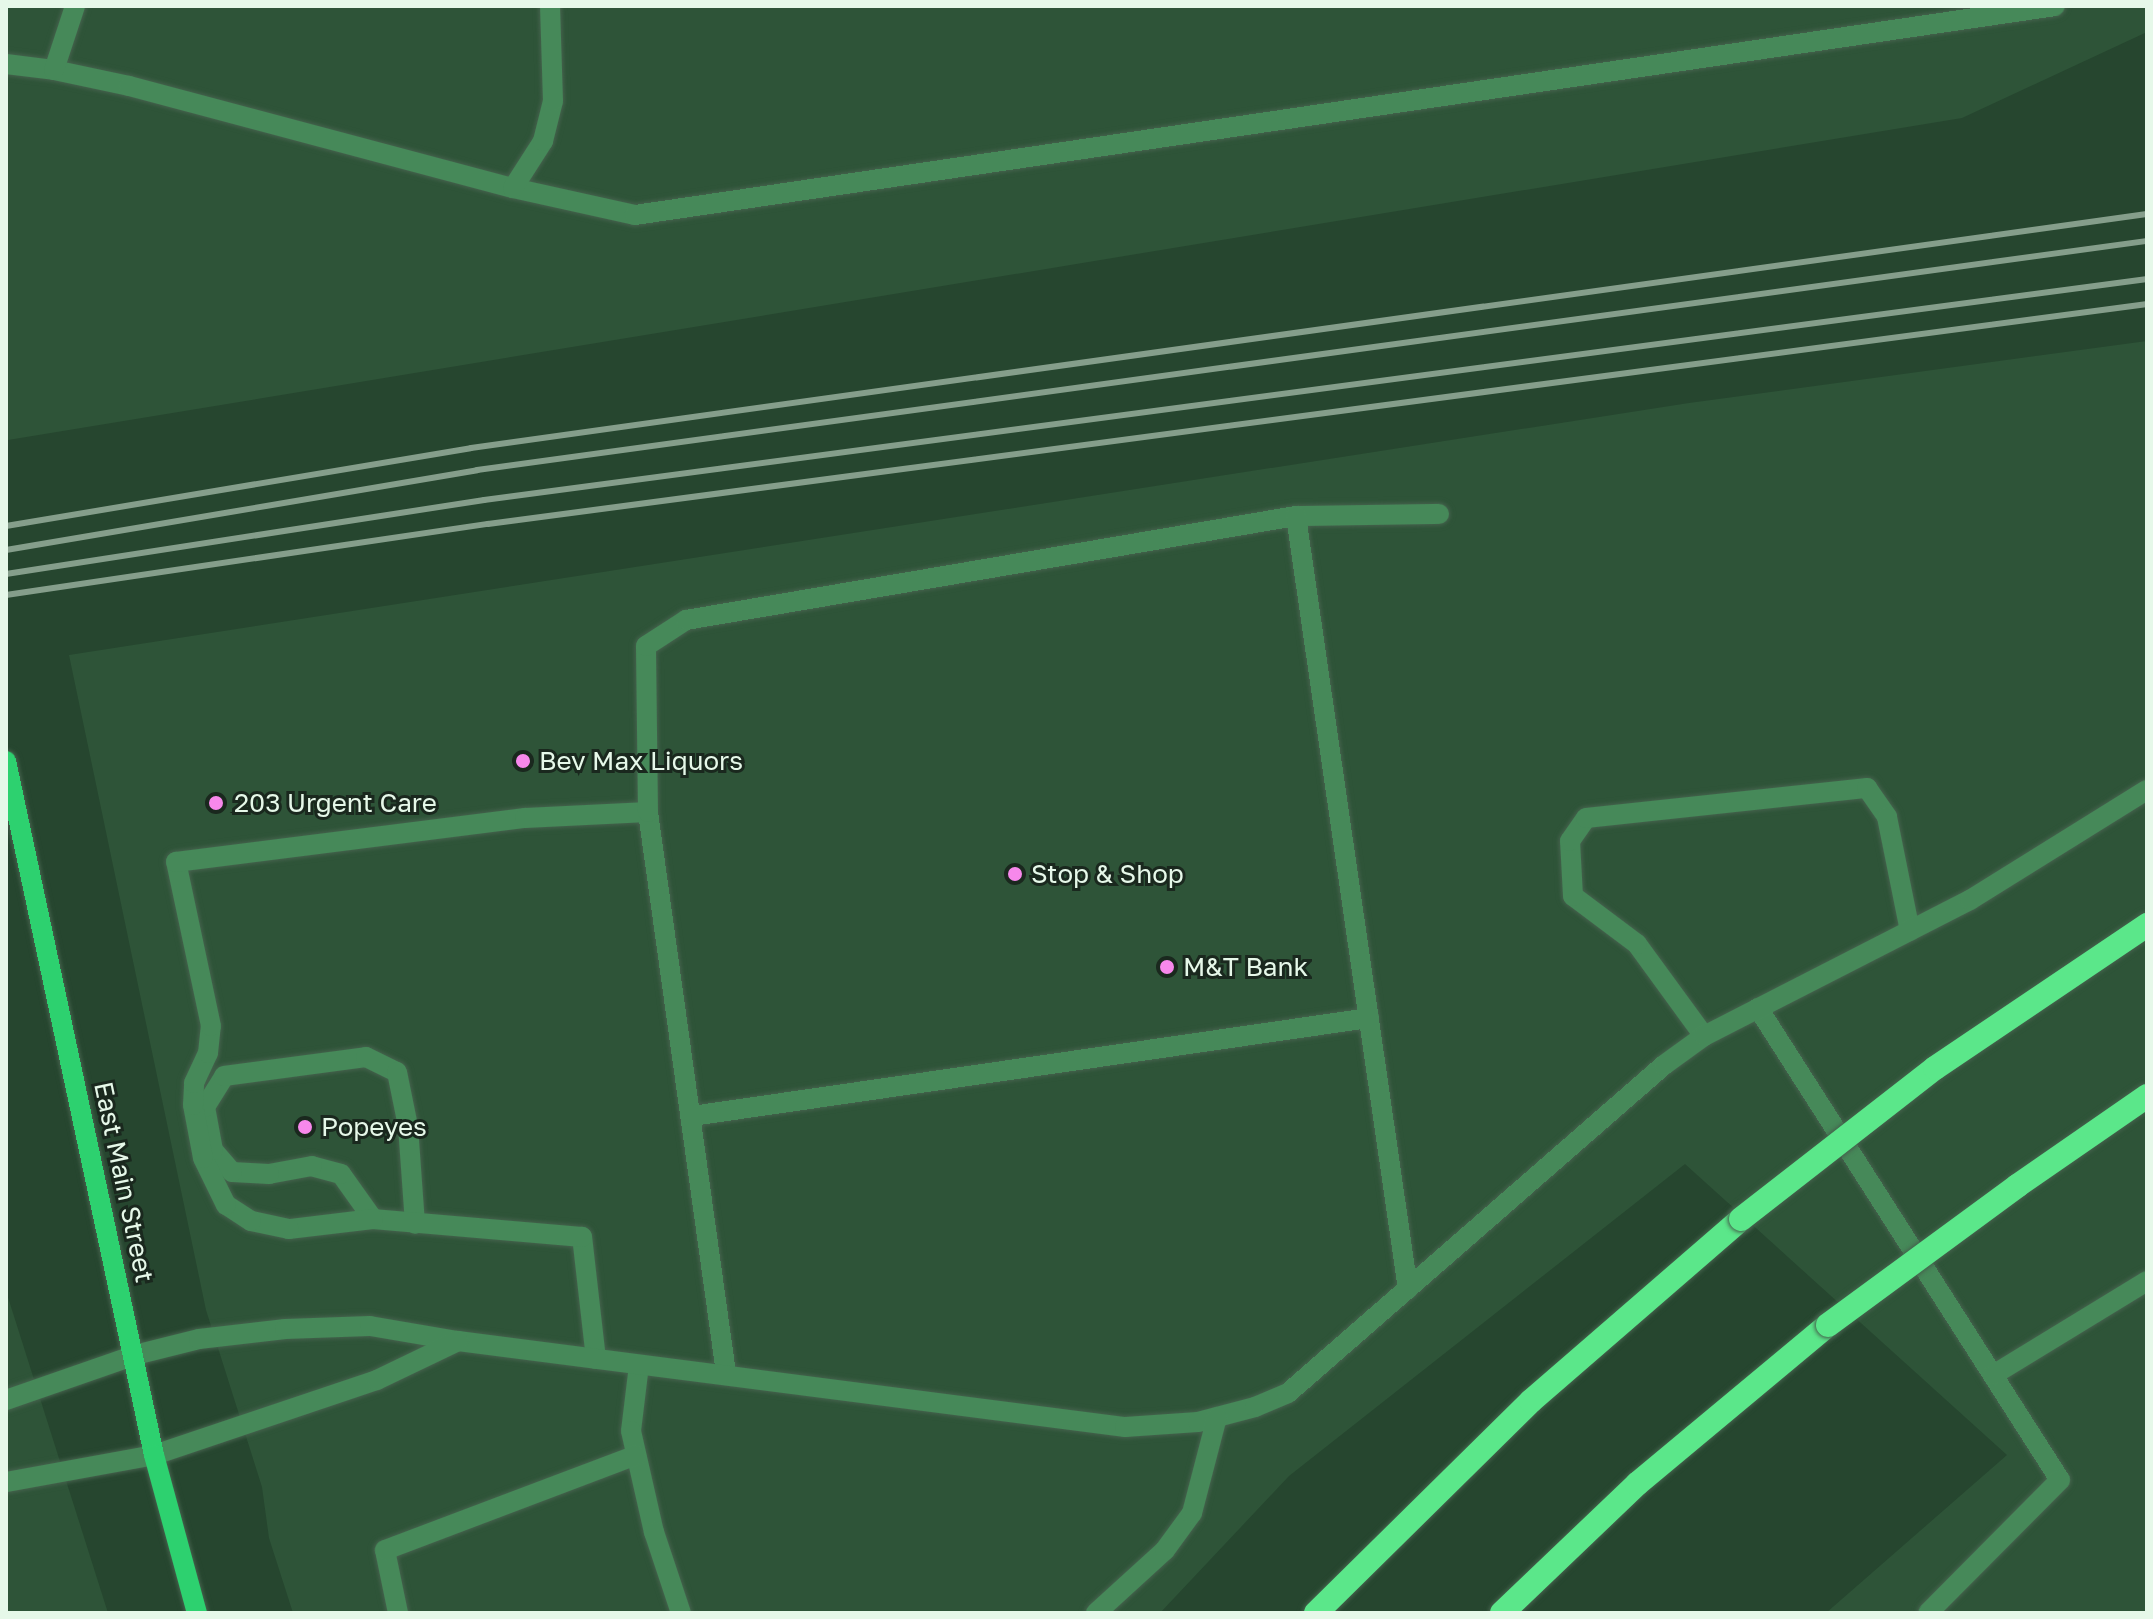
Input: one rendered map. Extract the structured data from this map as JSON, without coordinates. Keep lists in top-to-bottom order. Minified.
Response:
{"streets":{"main road":["East Main Street"]},"places":["Bev Max Liquors","203 Urgent Care","Stop & Shop","M&T Bank","Popeyes"]}
